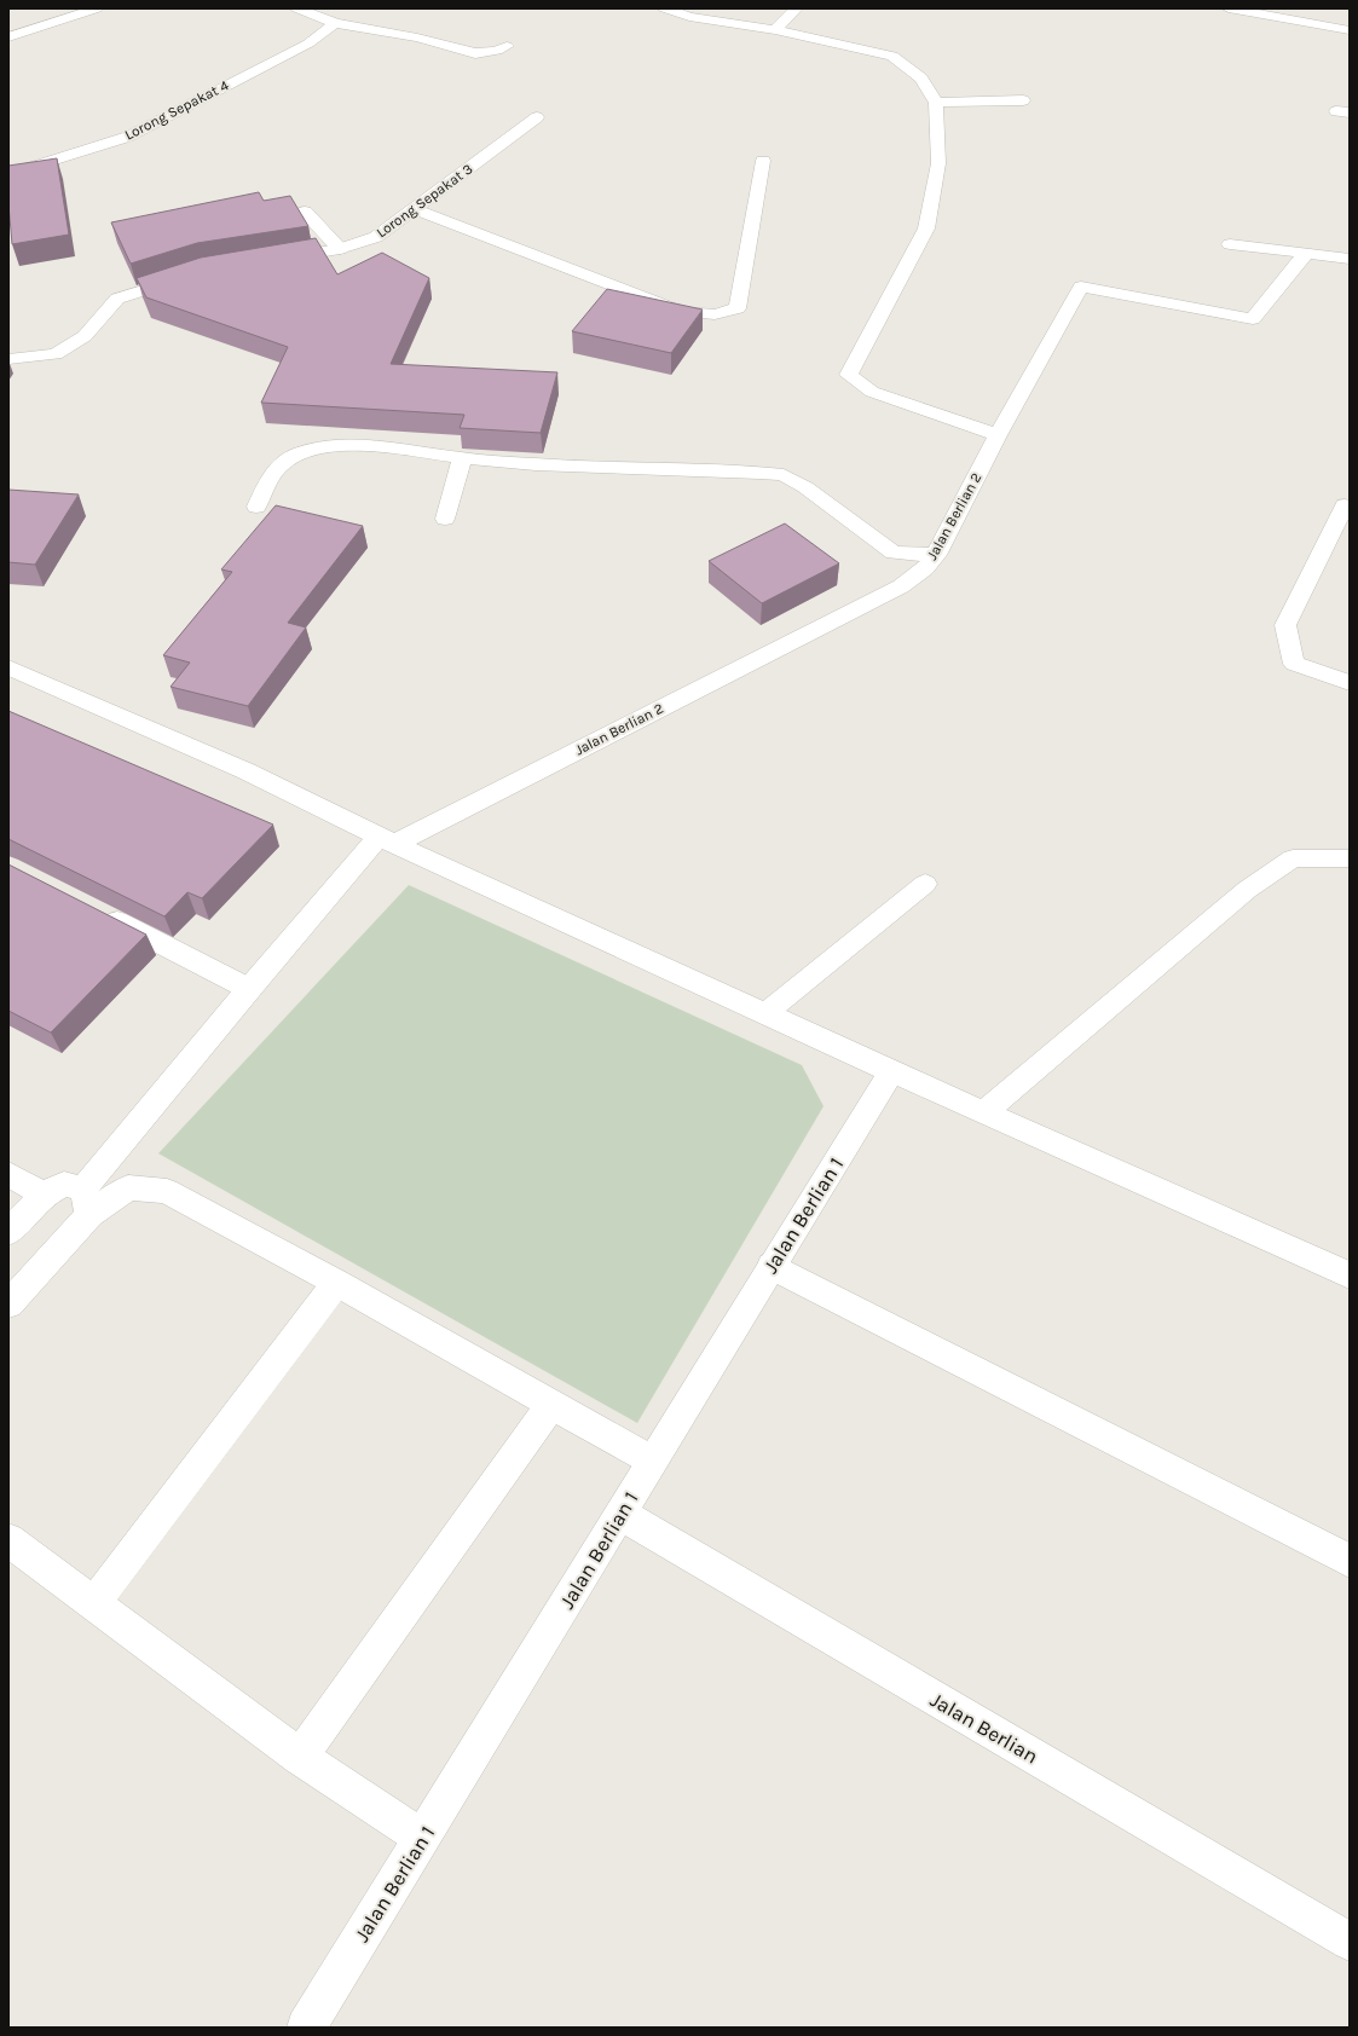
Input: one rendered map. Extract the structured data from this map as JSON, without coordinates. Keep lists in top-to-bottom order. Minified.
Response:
{"streets":{"street":["Lorong Sepakat 4","Lorong Sepakat 3","Jalan Berlian 2","Jalan Berlian 1","Jalan Berlian"]},"crossings":[["Jalan Berlian 1","Jalan Berlian"]]}
